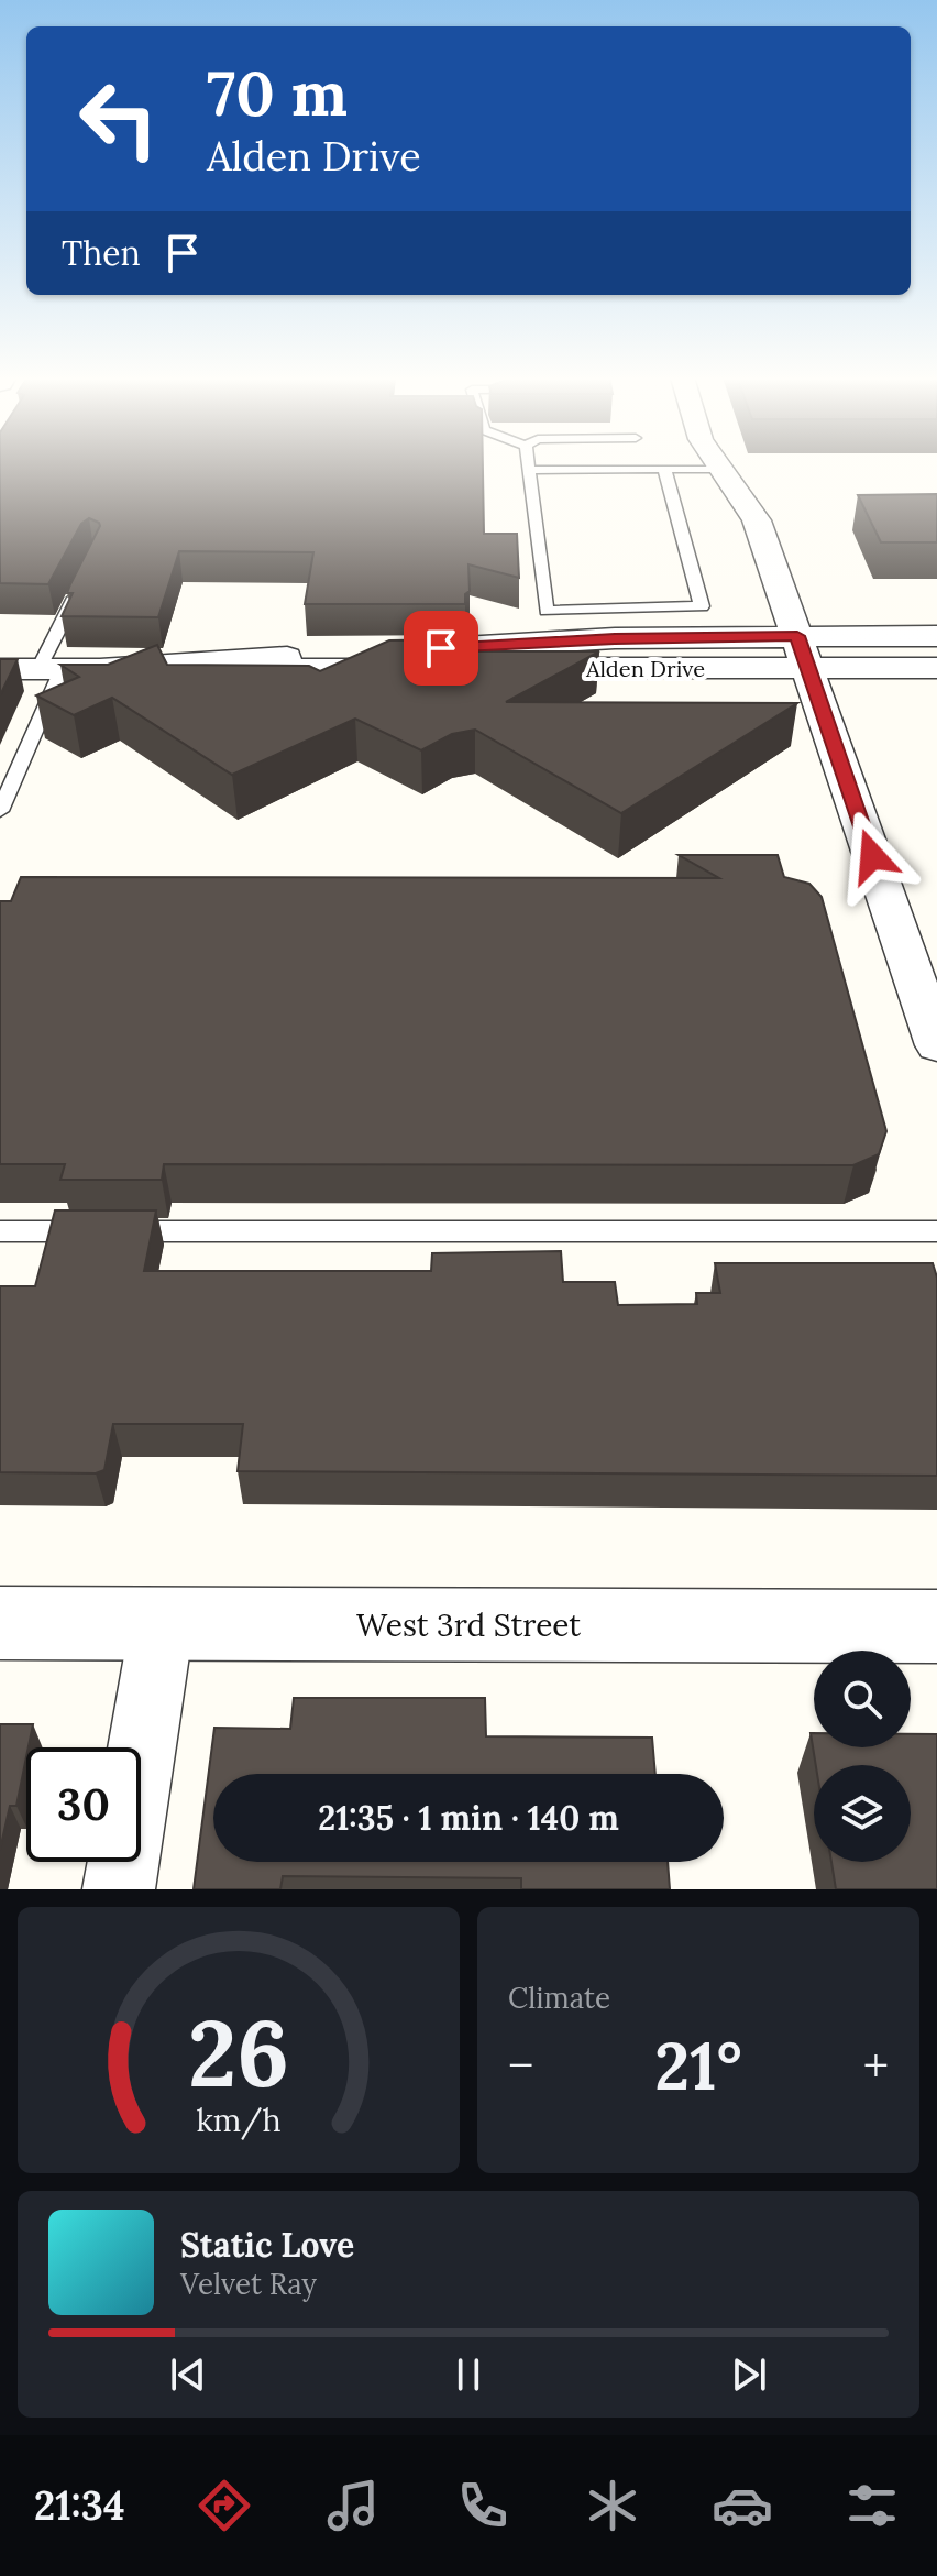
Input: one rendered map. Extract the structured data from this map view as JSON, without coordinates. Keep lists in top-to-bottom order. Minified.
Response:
{"streets":{"street":["Alden Drive","West 3rd Street"]},"page":{"turn":["70 m","Alden Drive"],"then":"Then","limit":"30","trip":"21:35 · 1 min · 140 m","tile":"Climate","heat":["−","21°","+"],"song":["Static Love","Velvet Ray"],"tabs":"21:34","gauge":["26","km/h"]}}
